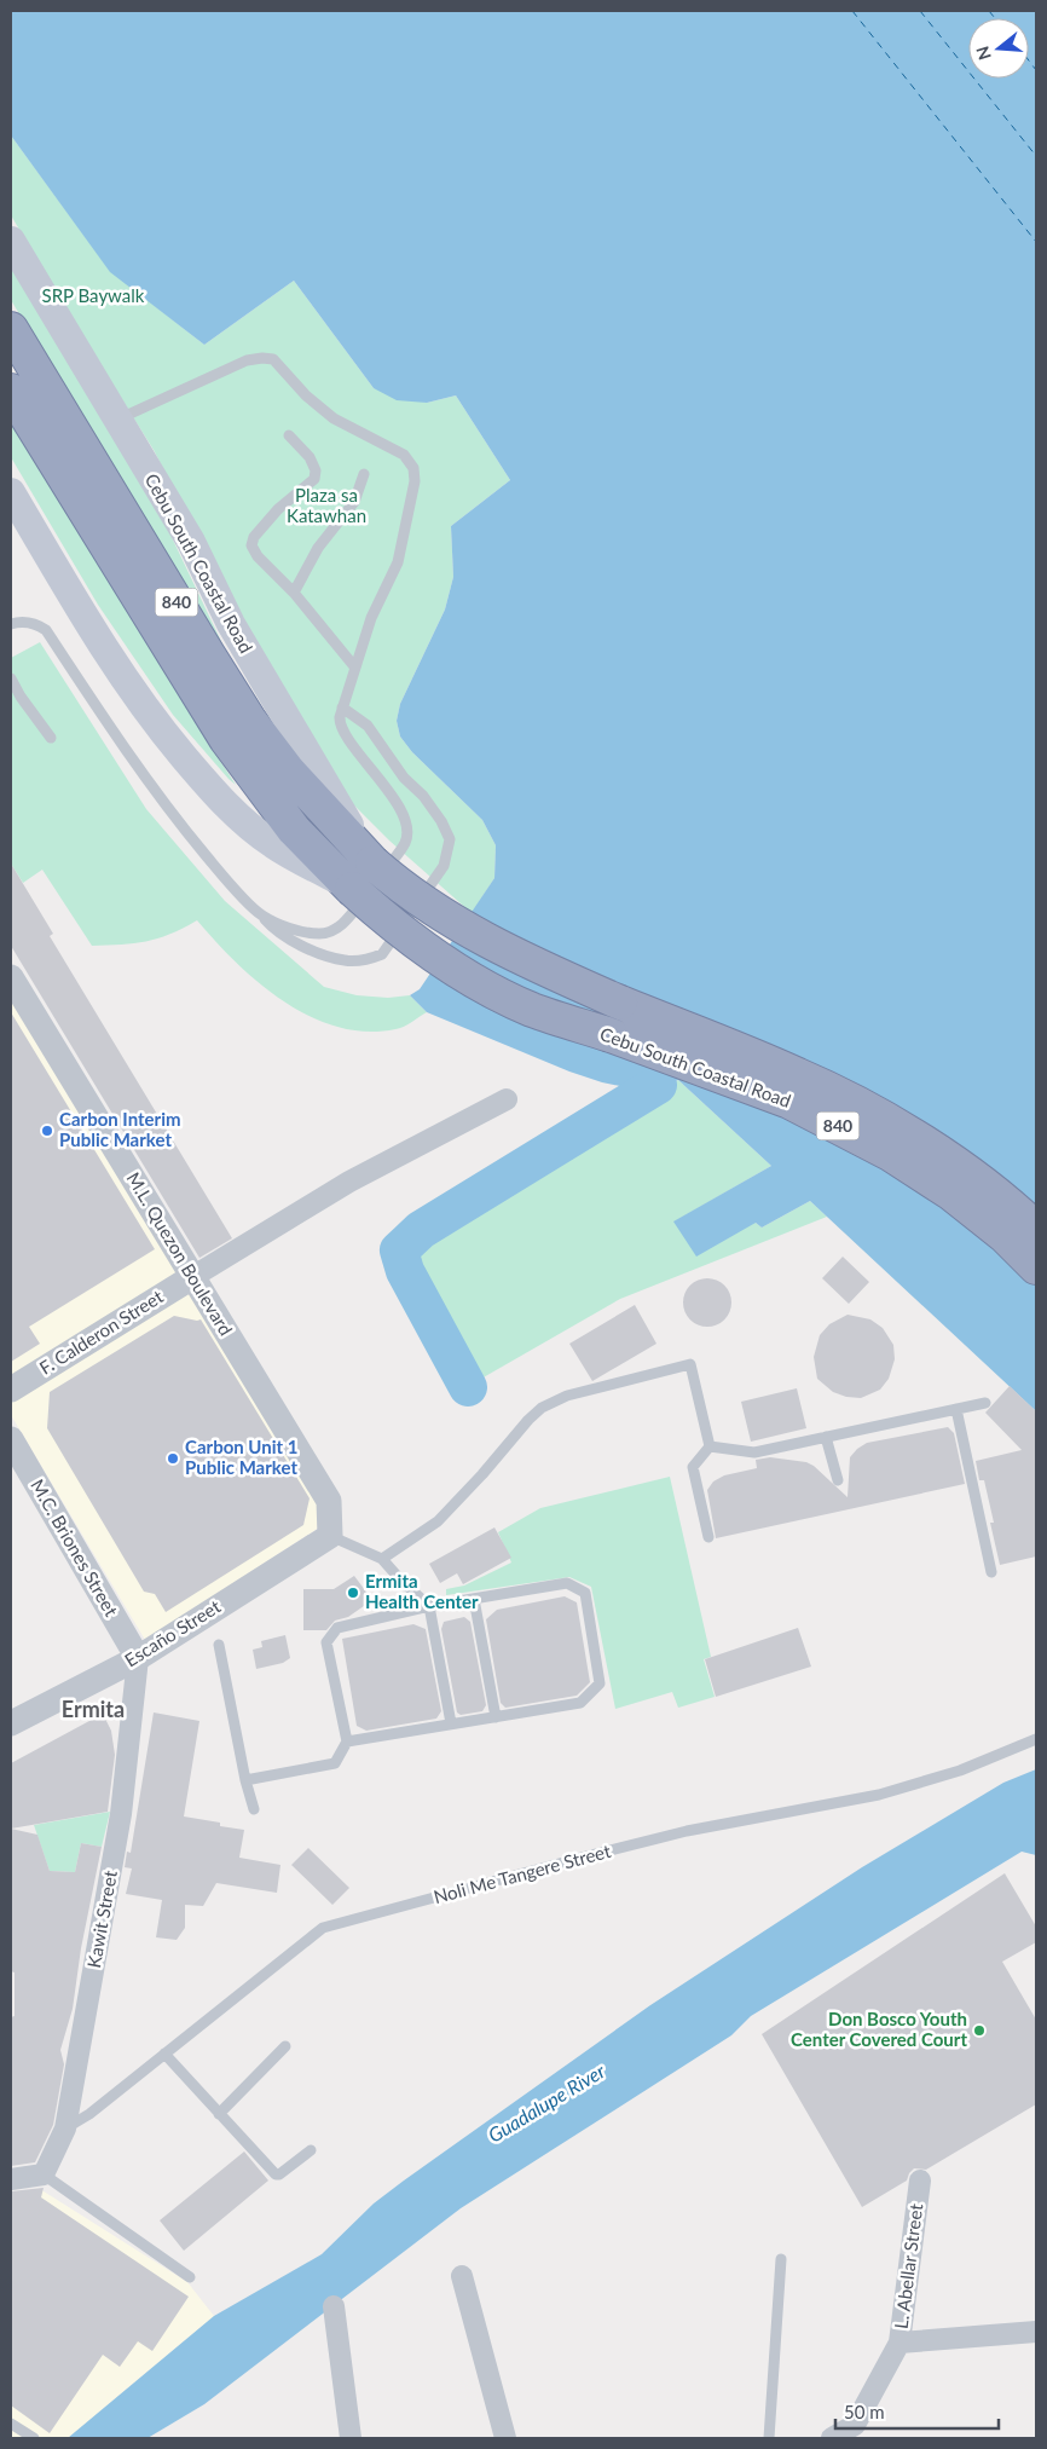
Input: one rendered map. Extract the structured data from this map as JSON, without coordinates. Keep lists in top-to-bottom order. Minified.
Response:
{"streets":{"highway":["Cebu South Coastal Road","840"],"street":["M.L. Quezon Boulevard","F. Calderon Street","M.C. Briones Street","Escaño Street","Kawit Street","L. Abellar Street"],"lane":["Noli Me Tangere Street"]},"crossings":[["M.L. Quezon Boulevard","F. Calderon Street"],["M.L. Quezon Boulevard","Escaño Street"],["M.C. Briones Street","Escaño Street"],["M.C. Briones Street","Kawit Street"],["Escaño Street","Kawit Street"],["Noli Me Tangere Street","Kawit Street"]],"districts":["Ermita"],"water":["Guadalupe River"],"parks":["SRP Baywalk","Plaza sa Katawhan"],"places":["Carbon Interim Public Market","Carbon Unit 1 Public Market","Ermita Health Center","Don Bosco Youth Center Covered Court"],"scale_bar":"50 m","north":"left"}
